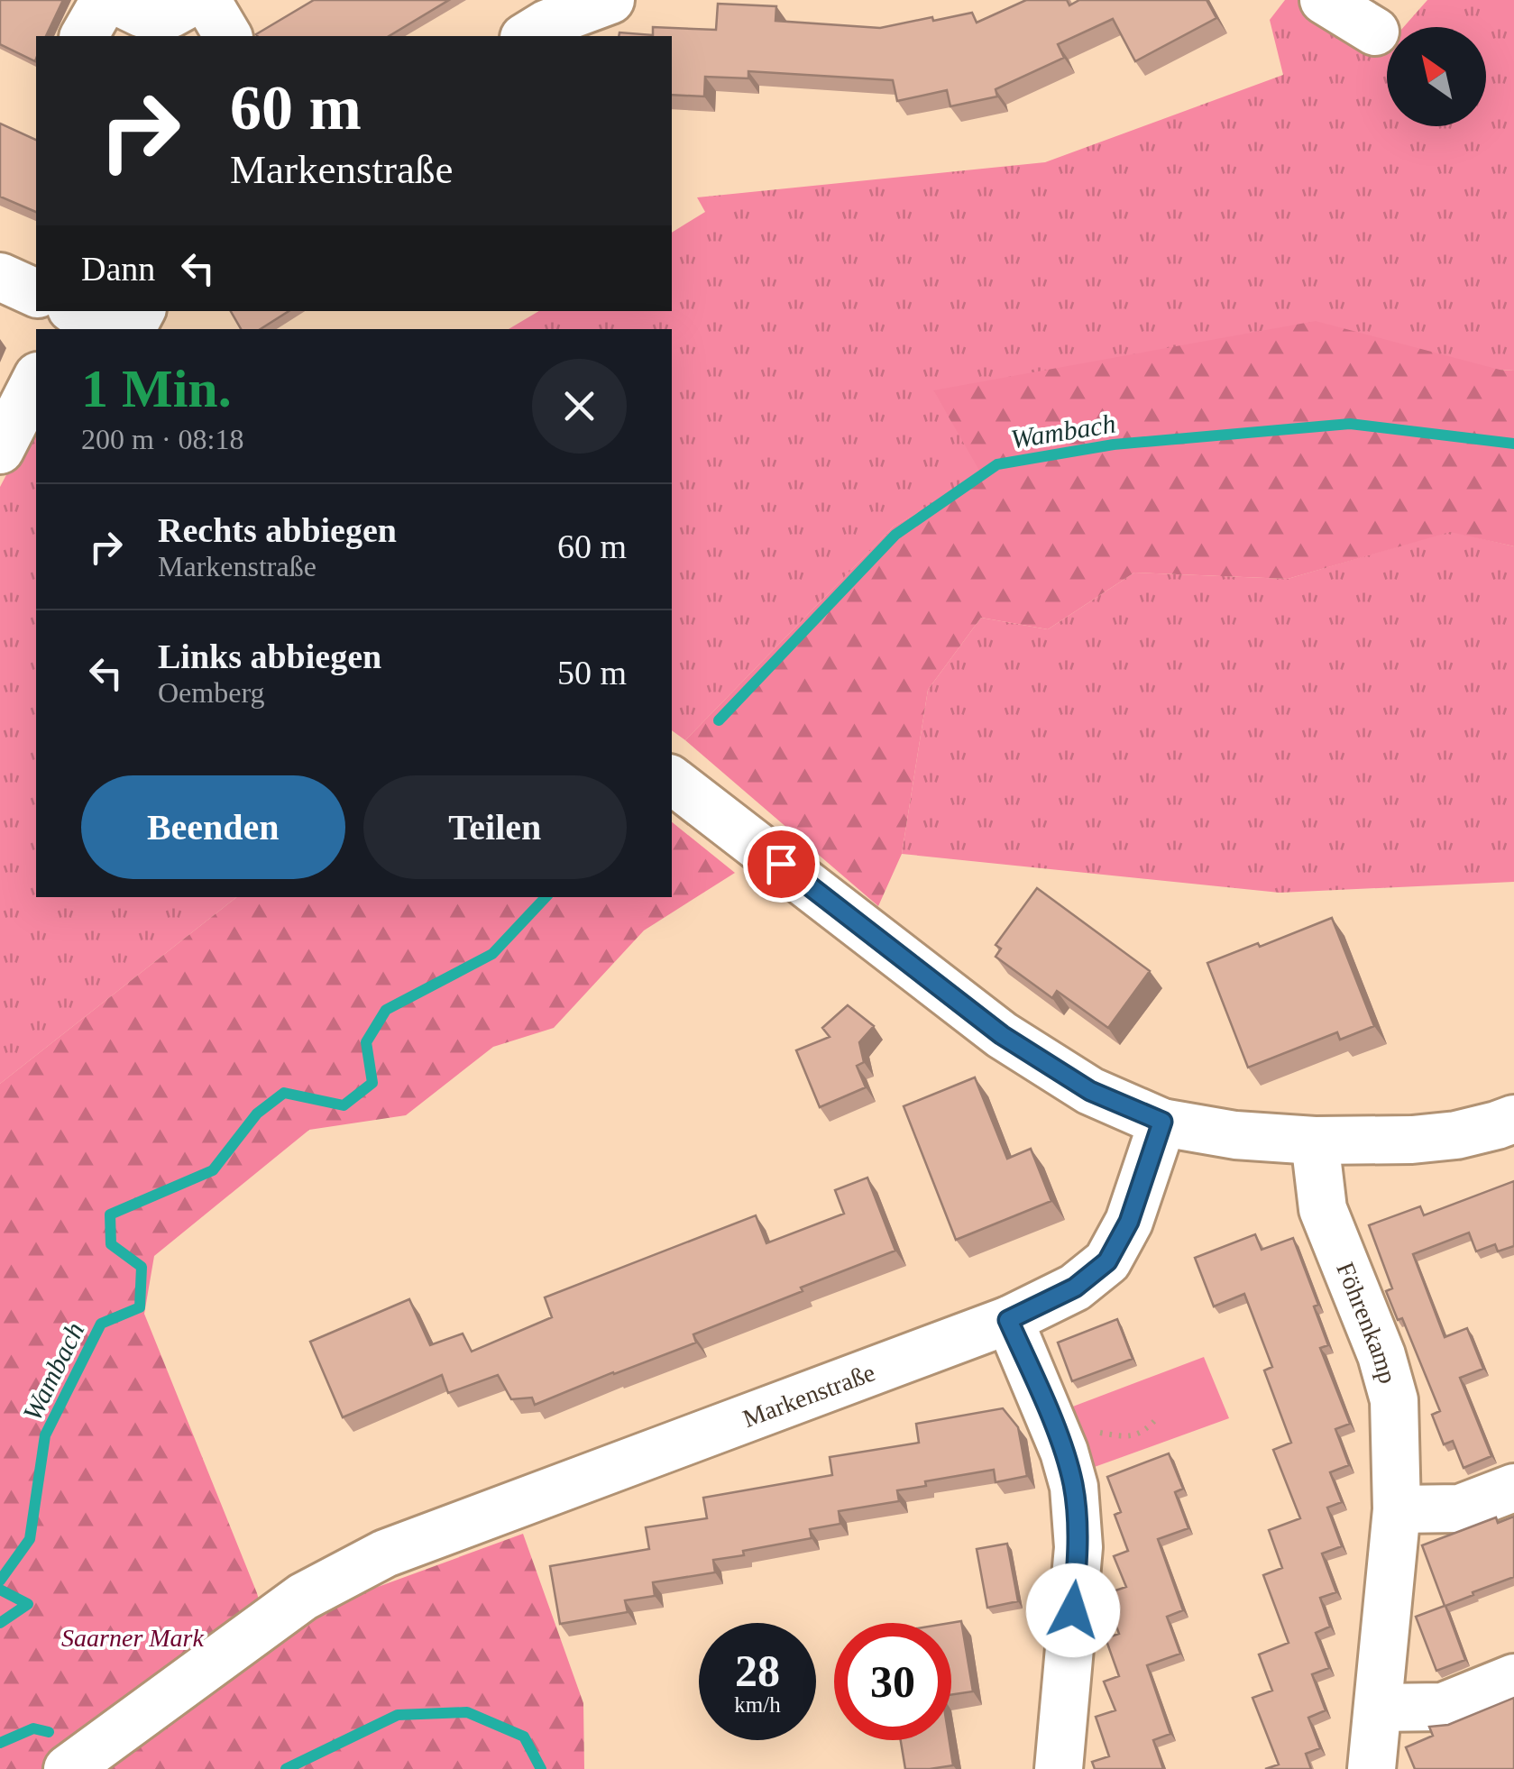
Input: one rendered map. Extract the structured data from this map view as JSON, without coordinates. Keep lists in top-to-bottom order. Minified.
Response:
{"streets":{"street":["Föhrenkamp","Markenstraße"]},"water":["Wambach"],"parks":["Saarner Mark"],"north":"top left","page":{"turn":["60 m","Markenstraße"],"then":"Dann","heading":["1 Min.","200 m · 08:18"],"list":[{"name":"Rechts abbiegen","note":"Markenstraße","value":"60 m"},{"name":"Links abbiegen","note":"Oemberg","value":"50 m"}],"buttons":["Beenden","Teilen"],"speed":"28 km/h","limit":"30"}}
